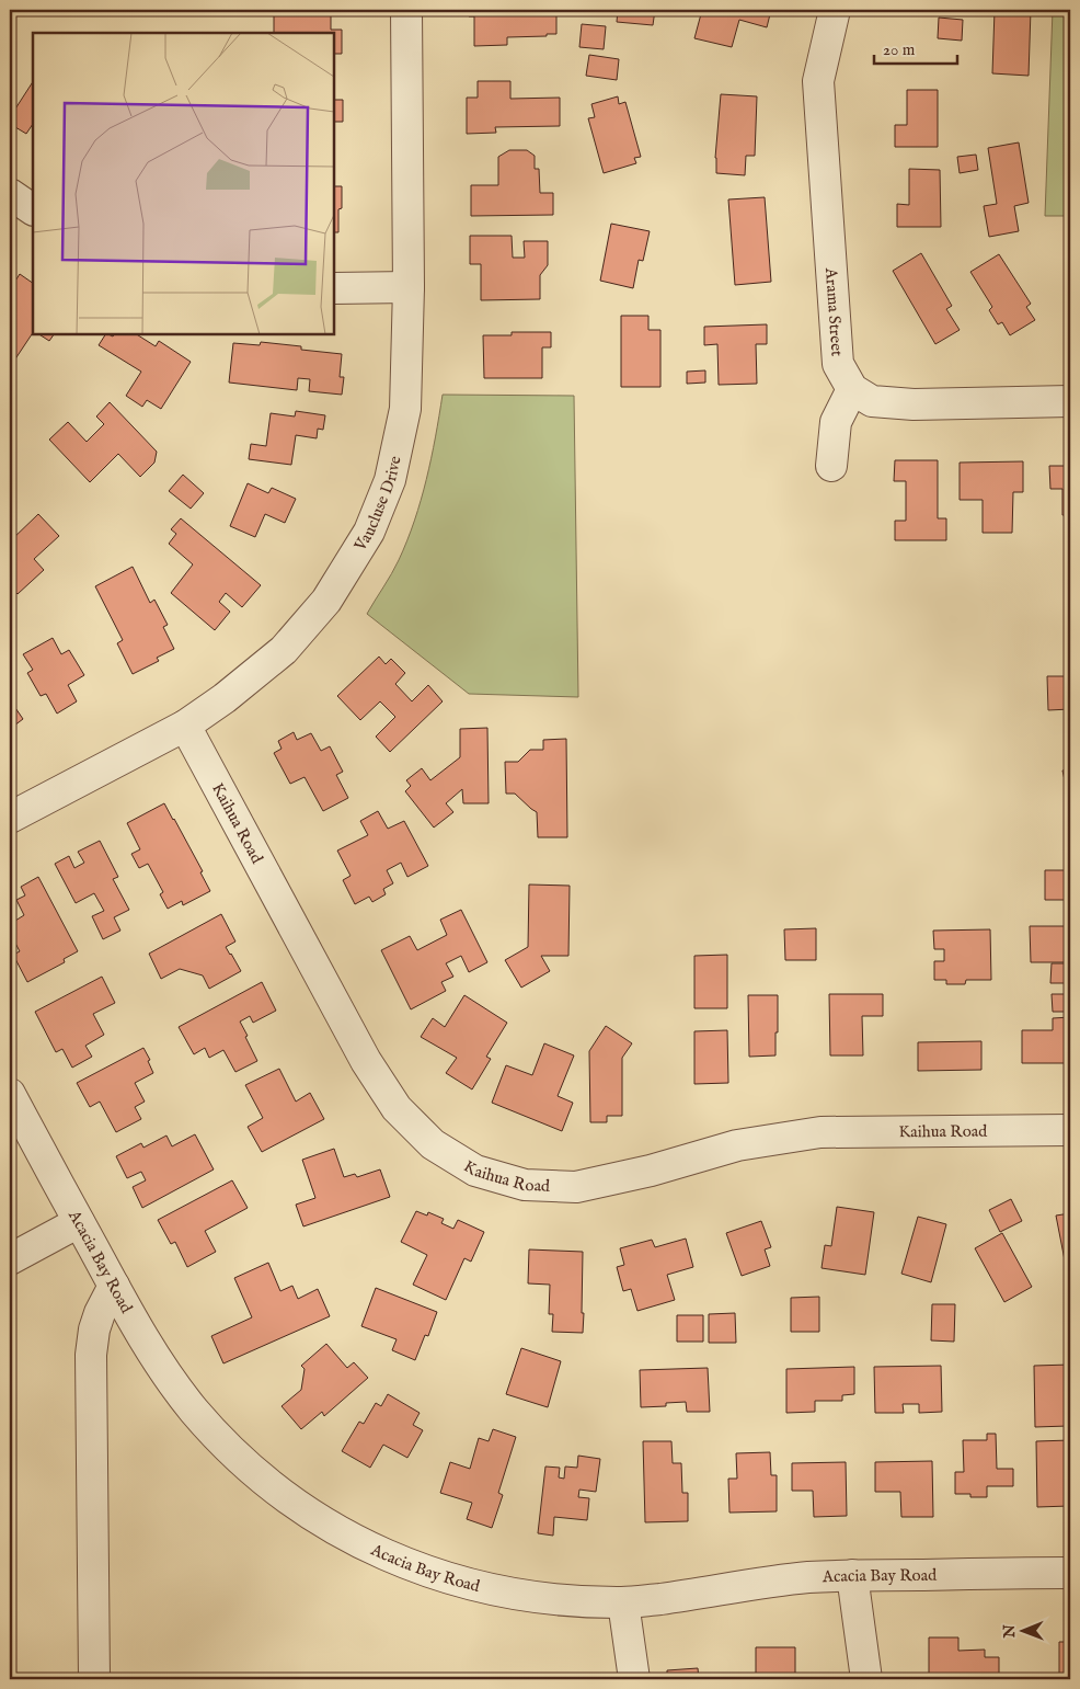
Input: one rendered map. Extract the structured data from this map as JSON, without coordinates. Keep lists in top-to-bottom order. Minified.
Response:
{"streets":{"street":["Arama Street","Vaucluse Drive","Kaihua Road","Acacia Bay Road"]},"crossings":[["Vaucluse Drive","Kaihua Road"]],"scale_bar":"20 m","north":"left"}
